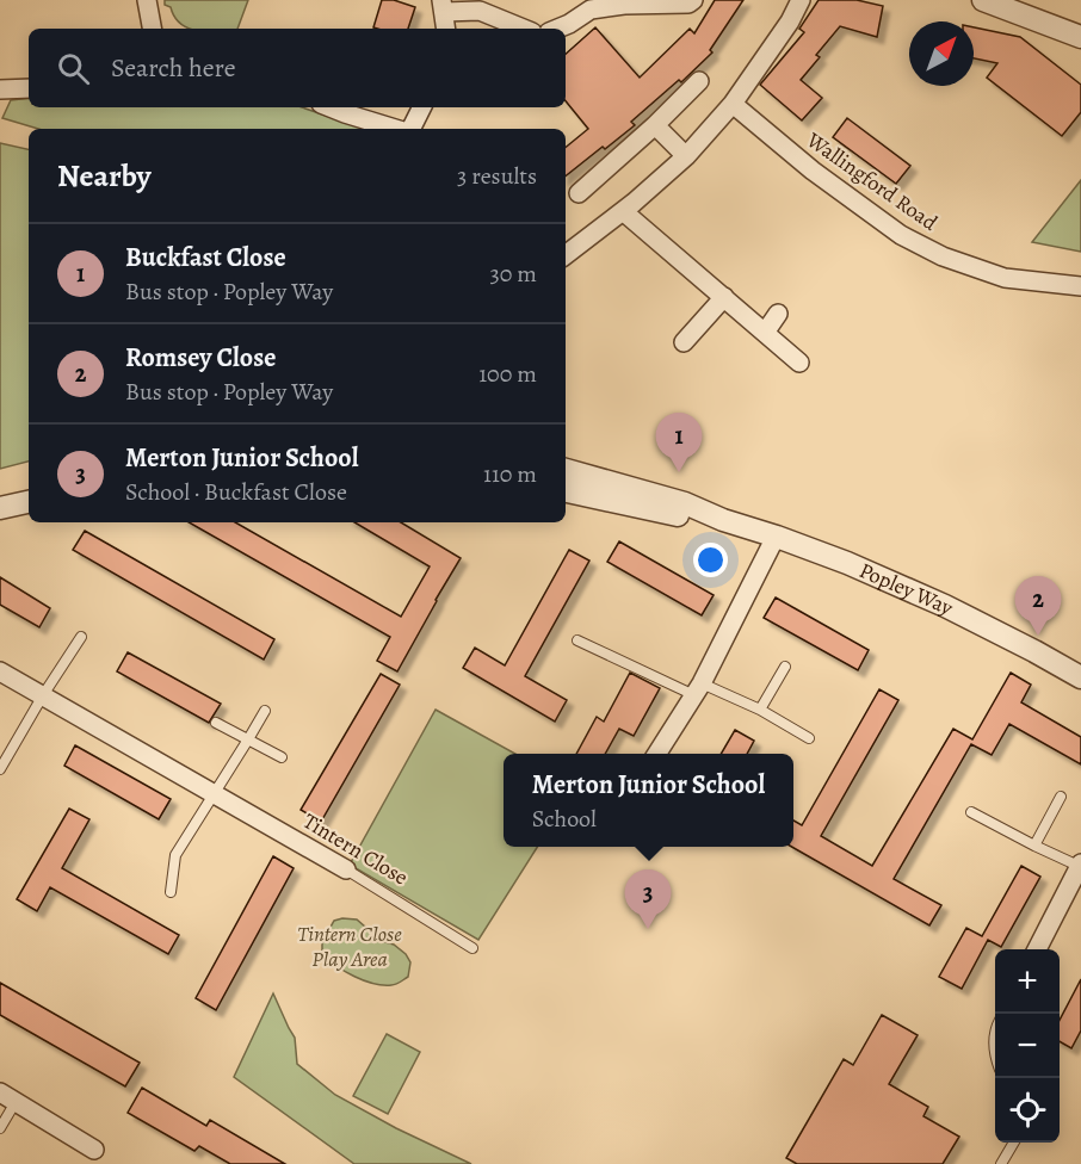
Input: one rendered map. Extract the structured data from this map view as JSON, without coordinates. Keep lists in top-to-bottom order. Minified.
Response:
{"streets":{"street":["Wallingford Road","Popley Way","Tintern Close"]},"parks":["Tintern Close Play Area"],"north":"top right","page":{"search":"Search here","heading":["Nearby","3 results"],"list":[{"mark":"1","name":"Buckfast Close","note":"Bus stop · Popley Way","value":"30 m"},{"mark":"2","name":"Romsey Close","note":"Bus stop · Popley Way","value":"100 m"},{"mark":"3","name":"Merton Junior School","note":"School · Buckfast Close","value":"110 m"}],"pins":["1","2","3"],"popup":["Merton Junior School","School"],"map_buttons":["+","−"]}}
